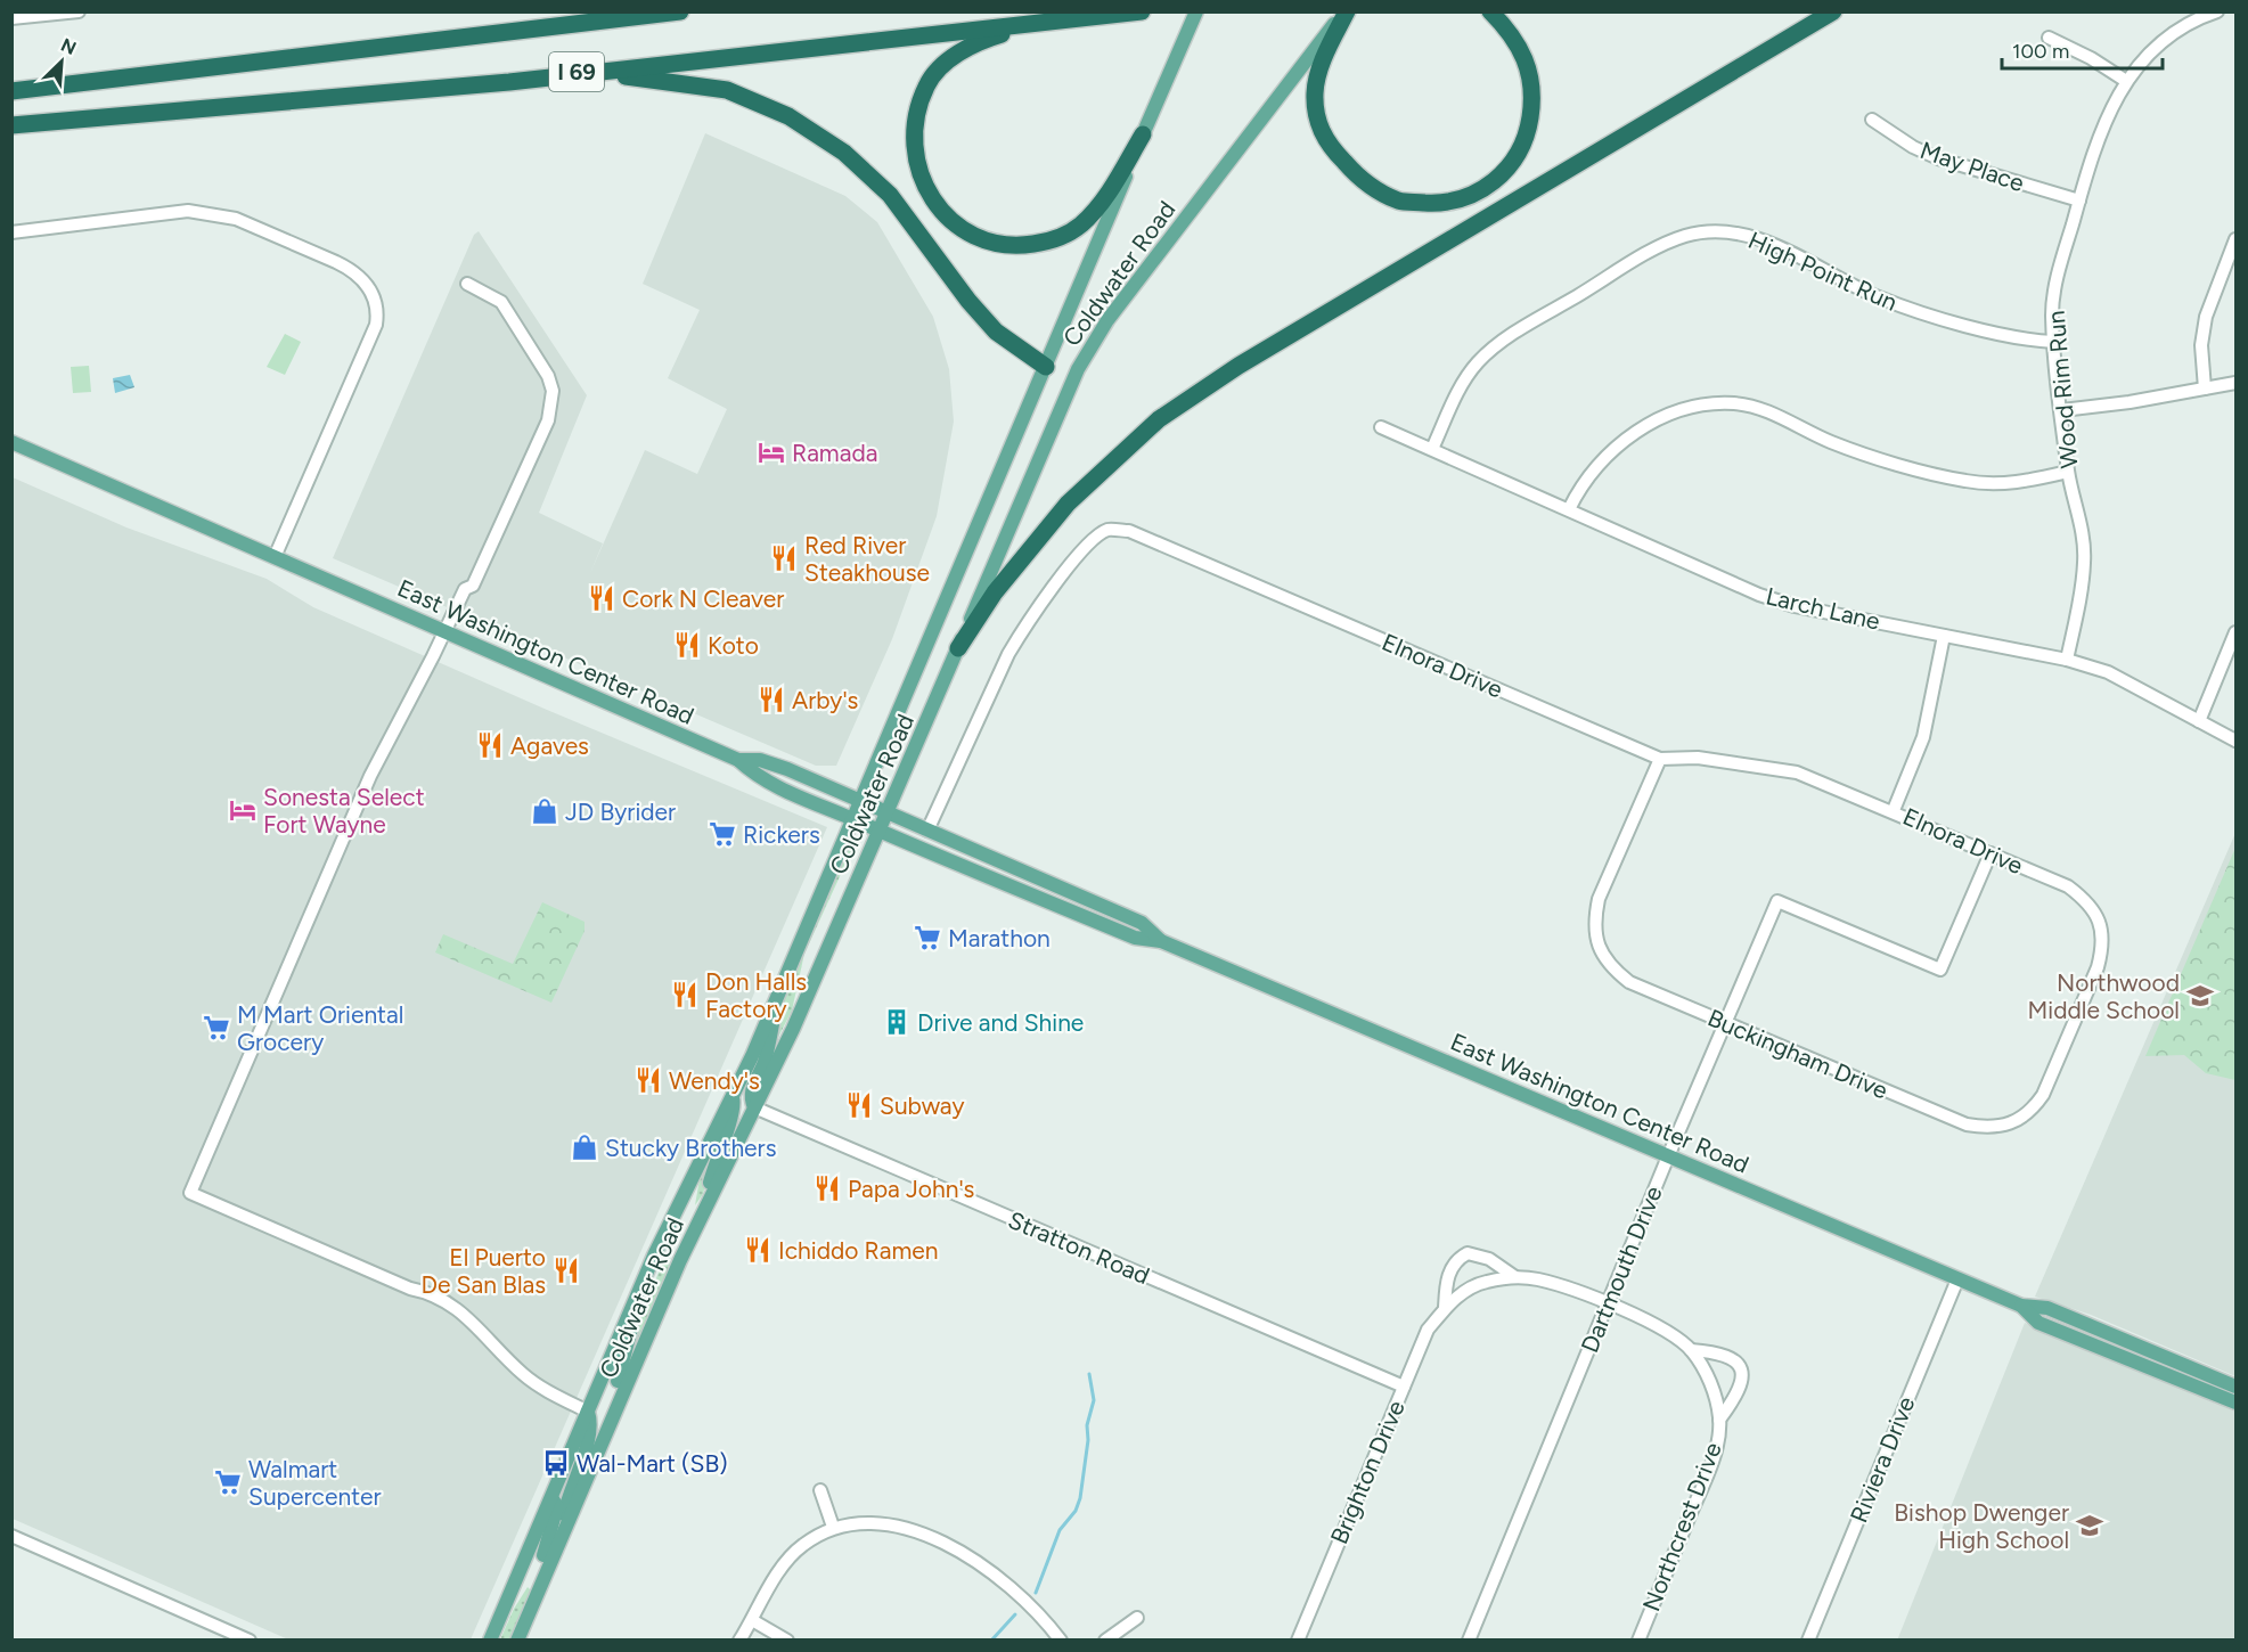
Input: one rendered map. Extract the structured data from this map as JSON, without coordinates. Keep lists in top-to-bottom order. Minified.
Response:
{"streets":{"highway":["I 69"],"main road":["Coldwater Road","East Washington Center Road"],"street":["May Place","High Point Run","Wood Rim Run","Larch Lane","Elnora Drive","Buckingham Drive","Stratton Road","Dartmouth Drive","Riviera Drive","Brighton Drive","Northcrest Drive"]},"crossings":[["May Place","Wood Rim Run"],["High Point Run","Wood Rim Run"],["High Point Run","Larch Lane"],["Coldwater Road","East Washington Center Road"],["Coldwater Road","Stratton Road"],["Wood Rim Run","Larch Lane"],["East Washington Center Road","Elnora Drive"],["East Washington Center Road","Dartmouth Drive"],["East Washington Center Road","Riviera Drive"],["Elnora Drive","Buckingham Drive"],["Elnora Drive","Dartmouth Drive"],["Buckingham Drive","Dartmouth Drive"],["Stratton Road","Brighton Drive"],["Dartmouth Drive","Brighton Drive"],["Dartmouth Drive","Northcrest Drive"],["Brighton Drive","Northcrest Drive"]],"places":{"hotel":["Ramada","Sonesta Select Fort Wayne"],"restaurant":["Red River Steakhouse","Cork N Cleaver","Koto","Arby's","Agaves","Don Halls Factory","Wendy's","Subway","Papa John's","Ichiddo Ramen","El Puerto De San Blas"],"shop":["JD Byrider","Stucky Brothers"],"supermarket":["Rickers","Marathon","M Mart Oriental Grocery","Walmart Supercenter"],"school or university":["Northwood Middle School","Bishop Dwenger High School"],"building":["Drive and Shine"],"bus stop":["Wal-Mart (SB)"]},"scale_bar":"100 m","north":"top right"}
